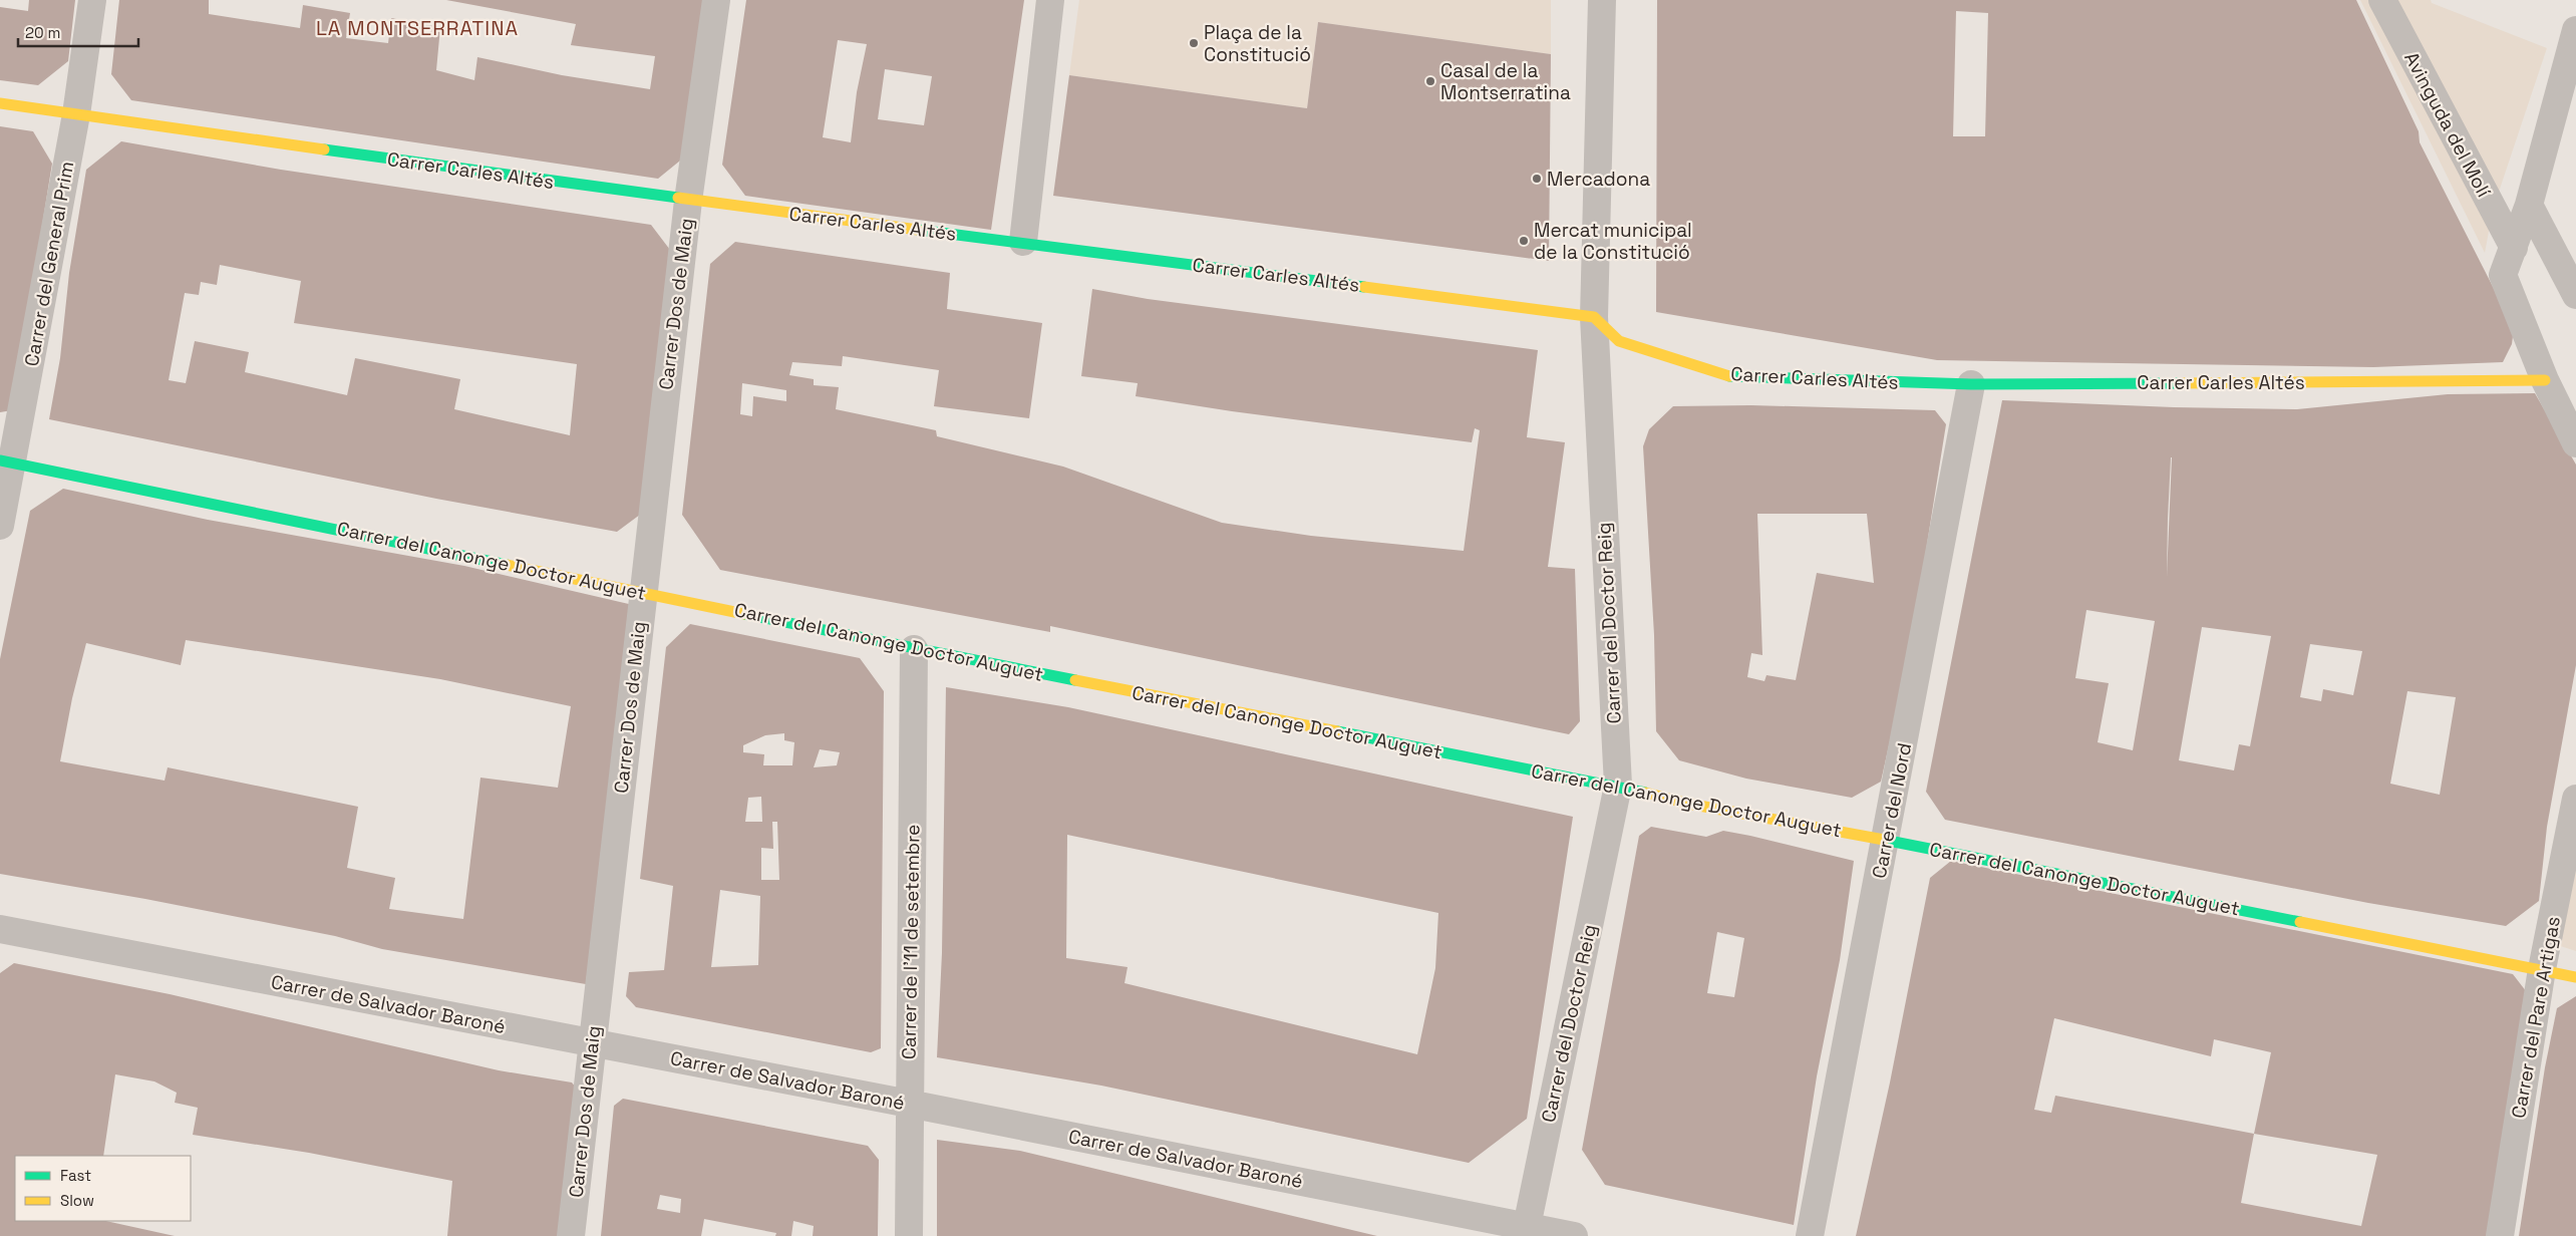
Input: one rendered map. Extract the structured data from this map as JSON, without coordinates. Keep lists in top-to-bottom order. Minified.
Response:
{"streets":{"street":["Avinguda del Molí","Carrer Carles Altés","Carrer del General Prim","Carrer Dos de Maig","Carrer del Canonge Doctor Auguet","Carrer del Doctor Reig","Carrer del Nord","Carrer de l'11 de setembre","Carrer de Salvador Baroné","Carrer del Pare Artigas"]},"crossings":[["Carrer Carles Altés","Carrer del General Prim"],["Carrer Carles Altés","Carrer Dos de Maig"],["Carrer Carles Altés","Carrer del Doctor Reig"],["Carrer Carles Altés","Carrer del Nord"],["Carrer del General Prim","Carrer del Canonge Doctor Auguet"],["Carrer Dos de Maig","Carrer del Canonge Doctor Auguet"],["Carrer Dos de Maig","Carrer de Salvador Baroné"],["Carrer del Canonge Doctor Auguet","Carrer del Doctor Reig"],["Carrer del Canonge Doctor Auguet","Carrer del Nord"],["Carrer del Canonge Doctor Auguet","Carrer de l'11 de setembre"],["Carrer del Canonge Doctor Auguet","Carrer del Pare Artigas"],["Carrer del Doctor Reig","Carrer de Salvador Baroné"],["Carrer de l'11 de setembre","Carrer de Salvador Baroné"]],"districts":["LA MONTSERRATINA"],"places":["Plaça de la Constitució","Casal de la Montserratina","Mercadona","Mercat municipal de la Constitució"],"legend":["Fast","Slow"],"scale_bar":"20 m"}
